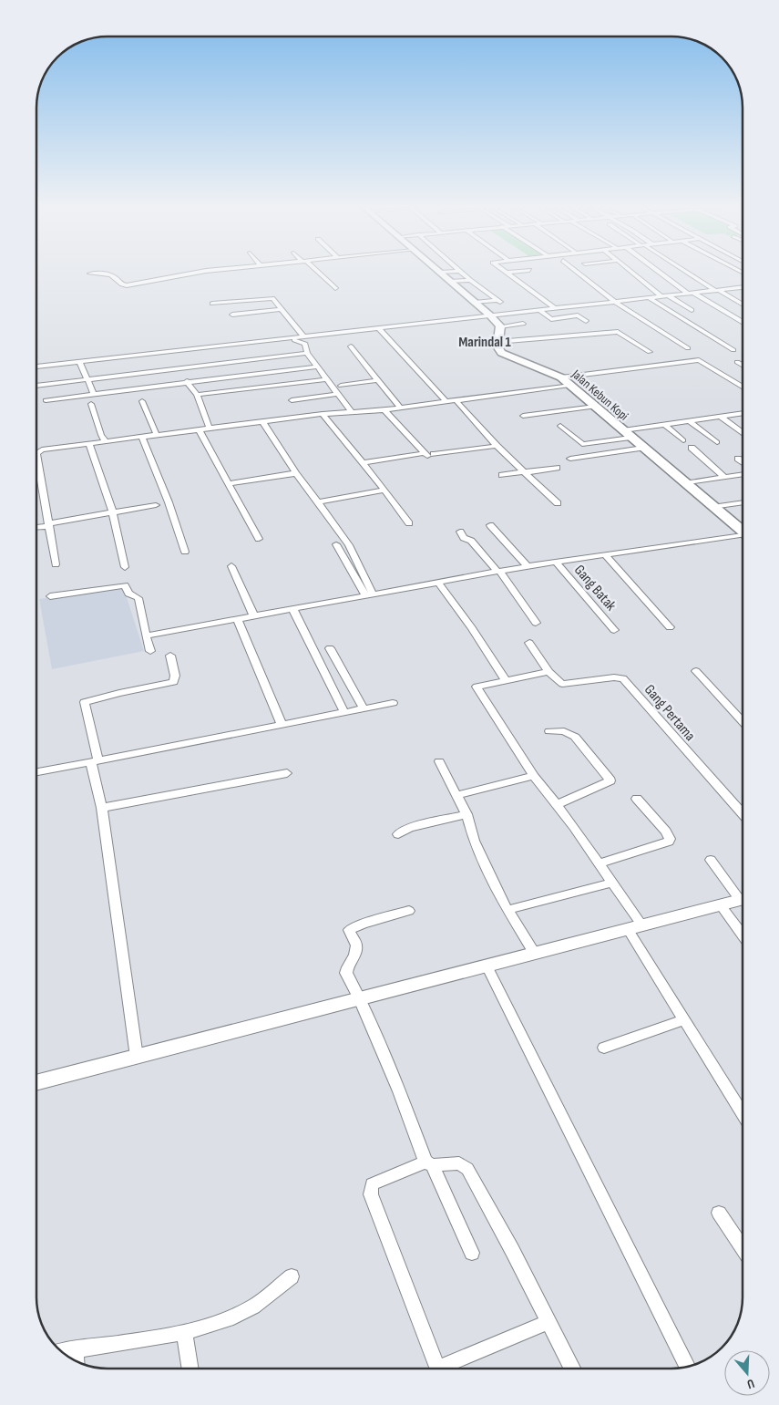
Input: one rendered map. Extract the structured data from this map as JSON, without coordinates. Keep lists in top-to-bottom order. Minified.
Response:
{"streets":{"main road":["Jalan Kebun Kopi"],"street":["Gang Batak","Gang Pertama"]},"districts":["Marindal 1"],"north":"bottom"}
